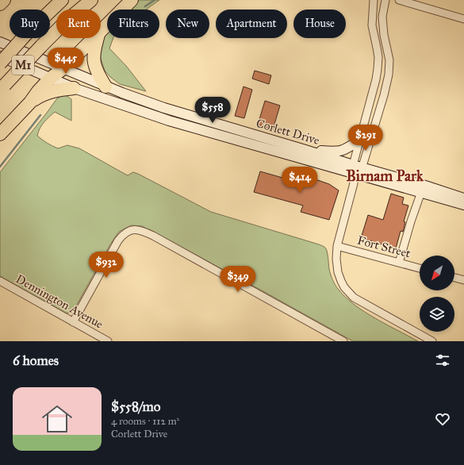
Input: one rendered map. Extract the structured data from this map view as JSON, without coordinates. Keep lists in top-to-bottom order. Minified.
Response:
{"streets":{"highway":["M1"],"main road":["Corlett Drive"],"street":["Fort Street","Dennington Avenue"]},"districts":["Birnam Park"],"north":"bottom left","page":{"chip":["Buy","Rent","Filters","New","Apartment","House"],"price":["$445","$558","$291","$414","$932","$349"],"heading":"6 homes","list":[{"name":"$558/mo","note":"4 rooms · 112 m² · Corlett Drive"}]}}
